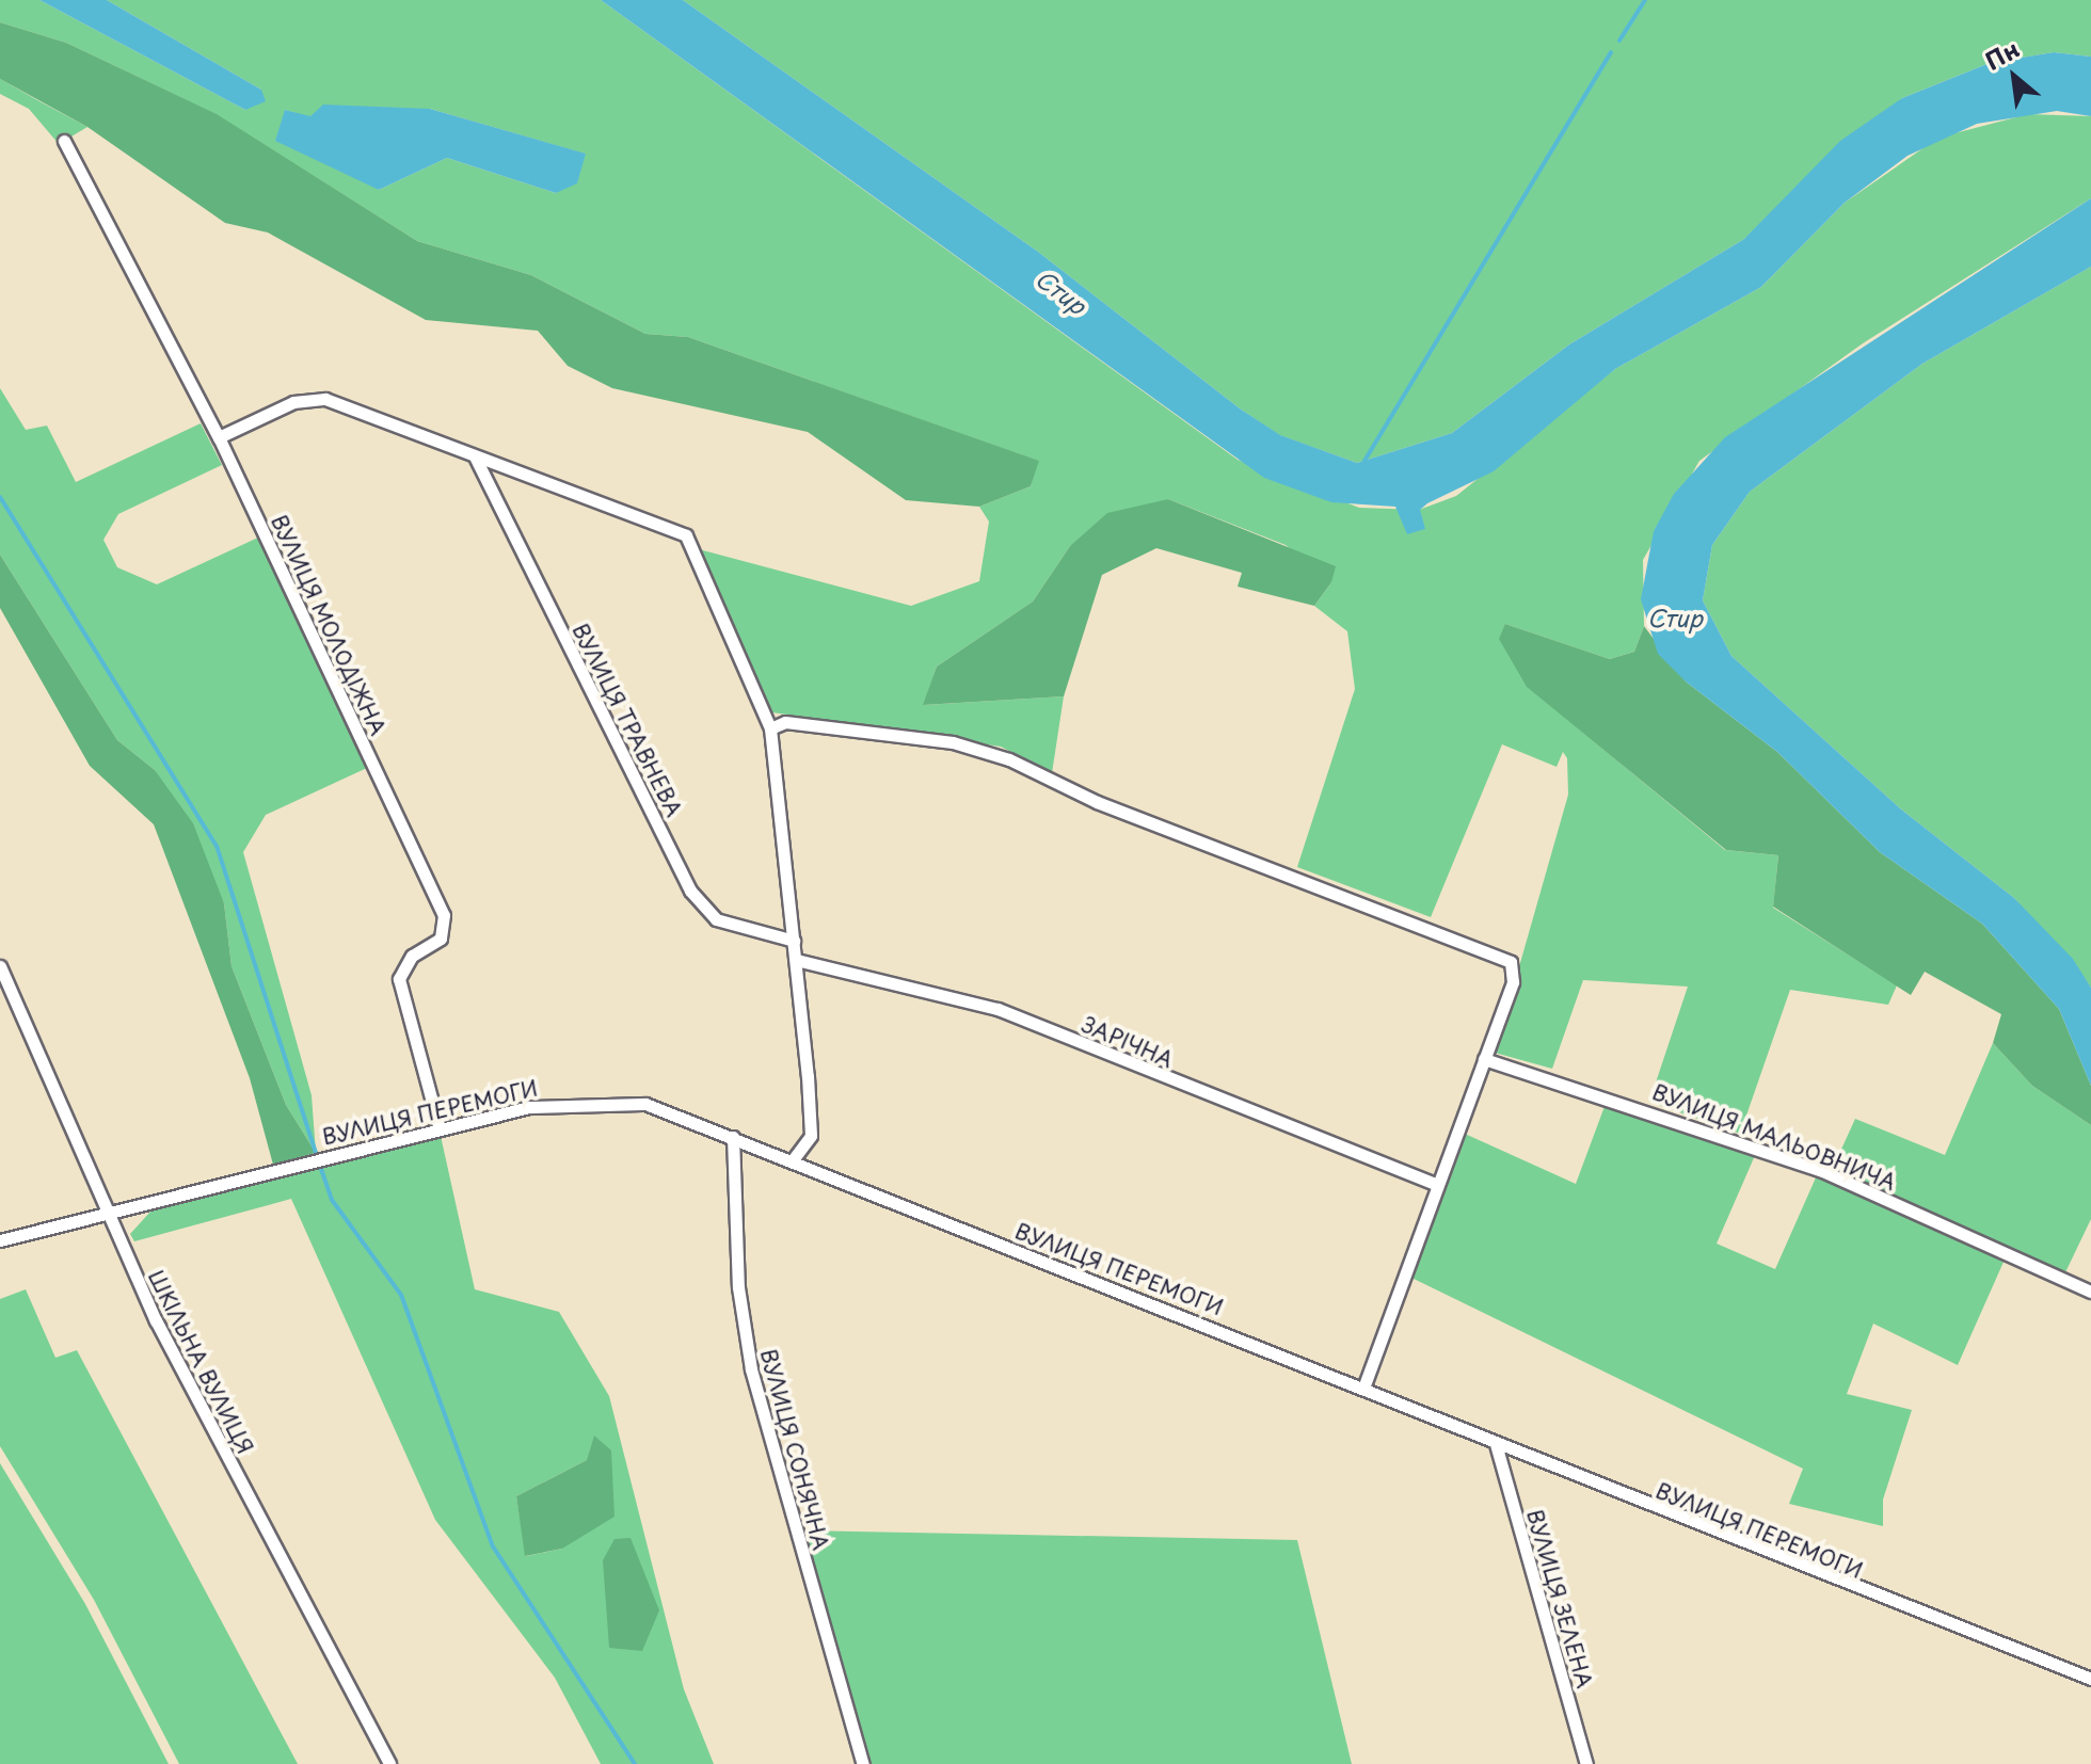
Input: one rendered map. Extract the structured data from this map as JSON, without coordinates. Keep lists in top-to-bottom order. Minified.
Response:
{"streets":{"street":["ВУЛИЦЯ МОЛОДІЖНА","ВУЛИЦЯ ТРАВНЕВА","ЗАРІЧНА","ВУЛИЦЯ ПЕРЕМОГИ","ВУЛИЦЯ МАЛЬОВНИЧА","ШКІЛЬНА ВУЛИЦЯ","ВУЛИЦЯ СОНЯЧНА","ВУЛИЦЯ ЗЕЛЕНА"]},"crossings":[["ВУЛИЦЯ МОЛОДІЖНА","ВУЛИЦЯ ПЕРЕМОГИ"],["ВУЛИЦЯ ПЕРЕМОГИ","ШКІЛЬНА ВУЛИЦЯ"],["ВУЛИЦЯ ПЕРЕМОГИ","ВУЛИЦЯ СОНЯЧНА"],["ВУЛИЦЯ ПЕРЕМОГИ","ВУЛИЦЯ ЗЕЛЕНА"]],"water":["Стир"],"north":"top left"}
